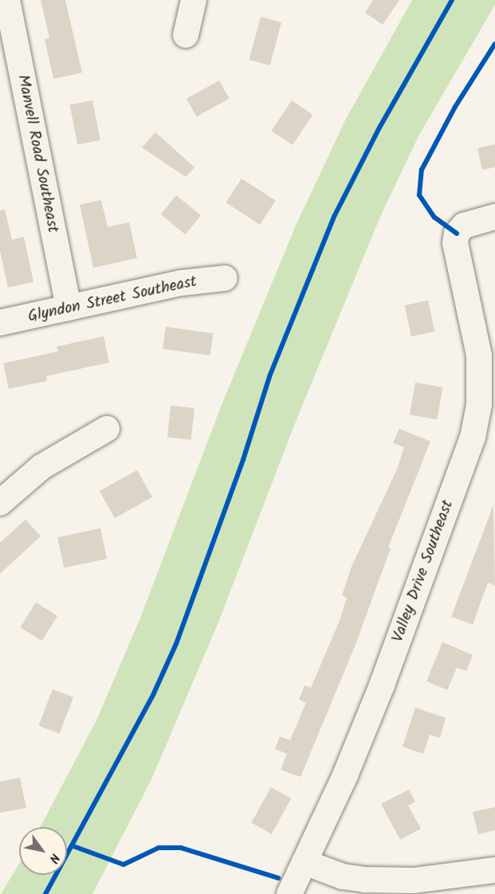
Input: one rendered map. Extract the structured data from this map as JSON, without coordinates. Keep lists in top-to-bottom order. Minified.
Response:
{"streets":{"street":["Manvell Road Southeast","Glyndon Street Southeast","Valley Drive Southeast"]},"crossings":[["Manvell Road Southeast","Glyndon Street Southeast"]],"north":"bottom right"}
